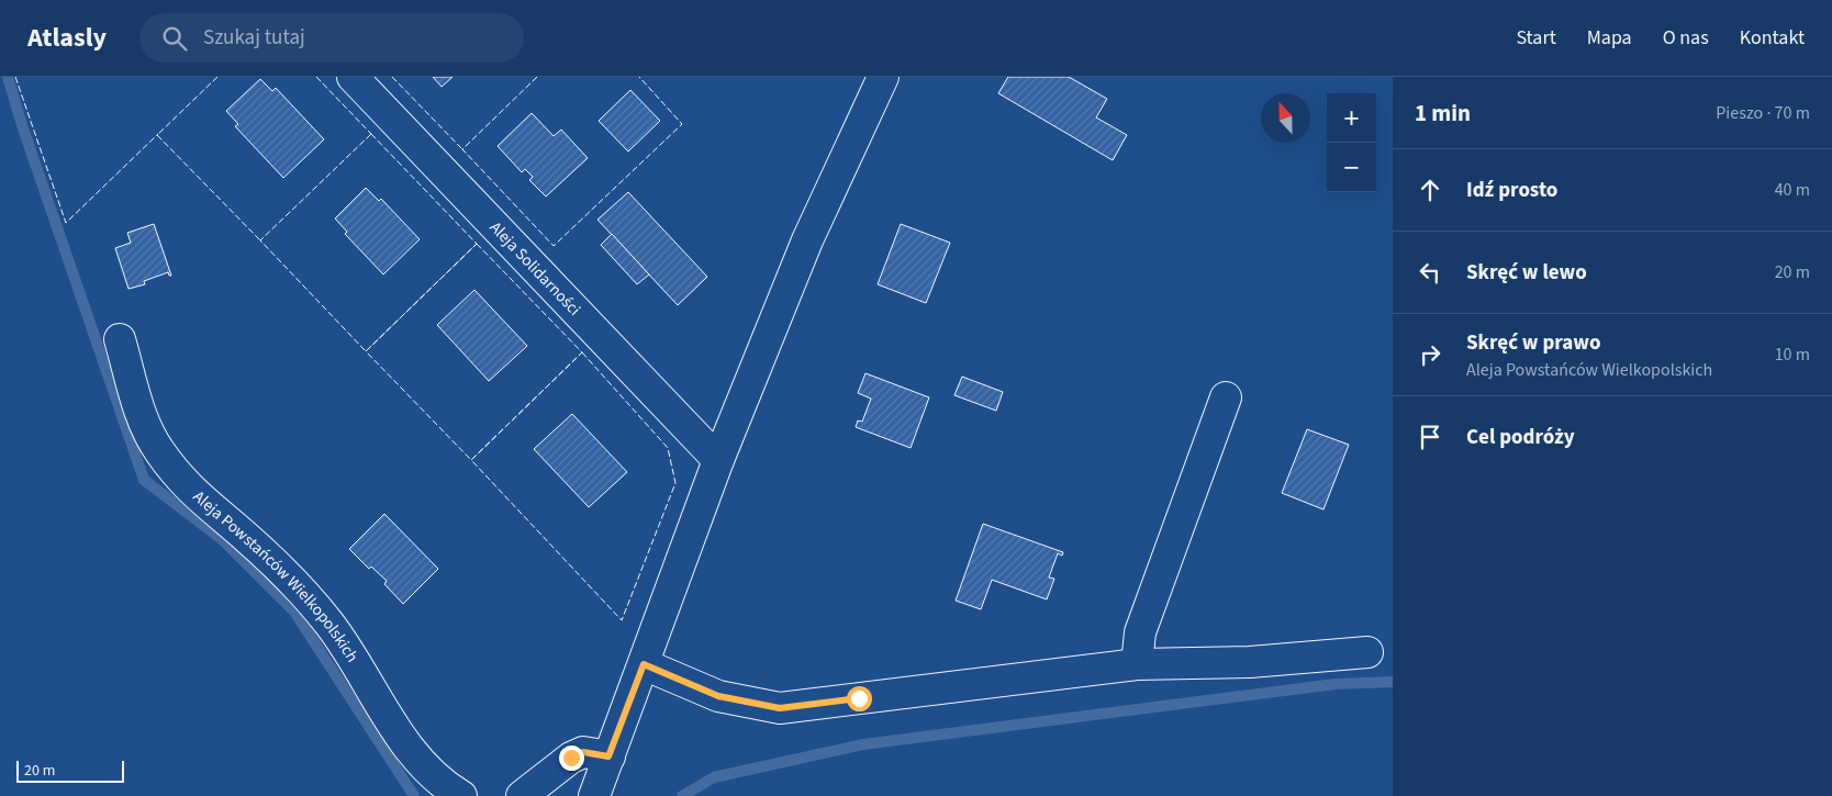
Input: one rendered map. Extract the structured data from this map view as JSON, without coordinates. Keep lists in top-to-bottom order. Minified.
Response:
{"streets":{"street":["Aleja Solidarności","Aleja Powstańców Wielkopolskich"]},"scale_bar":"20 m","north":"top","page":{"header":"Atlasly","search":"Szukaj tutaj","nav":["Start","Mapa","O nas","Kontakt"],"heading":["1 min","Pieszo · 70 m"],"map_buttons":["+","−"],"list":[["Idź prosto","40 m"],["Skręć w lewo","20 m"],["Skręć w prawo","Aleja Powstańców Wielkopolskich","10 m"],"Cel podróży"],"scale":"20 m"}}
